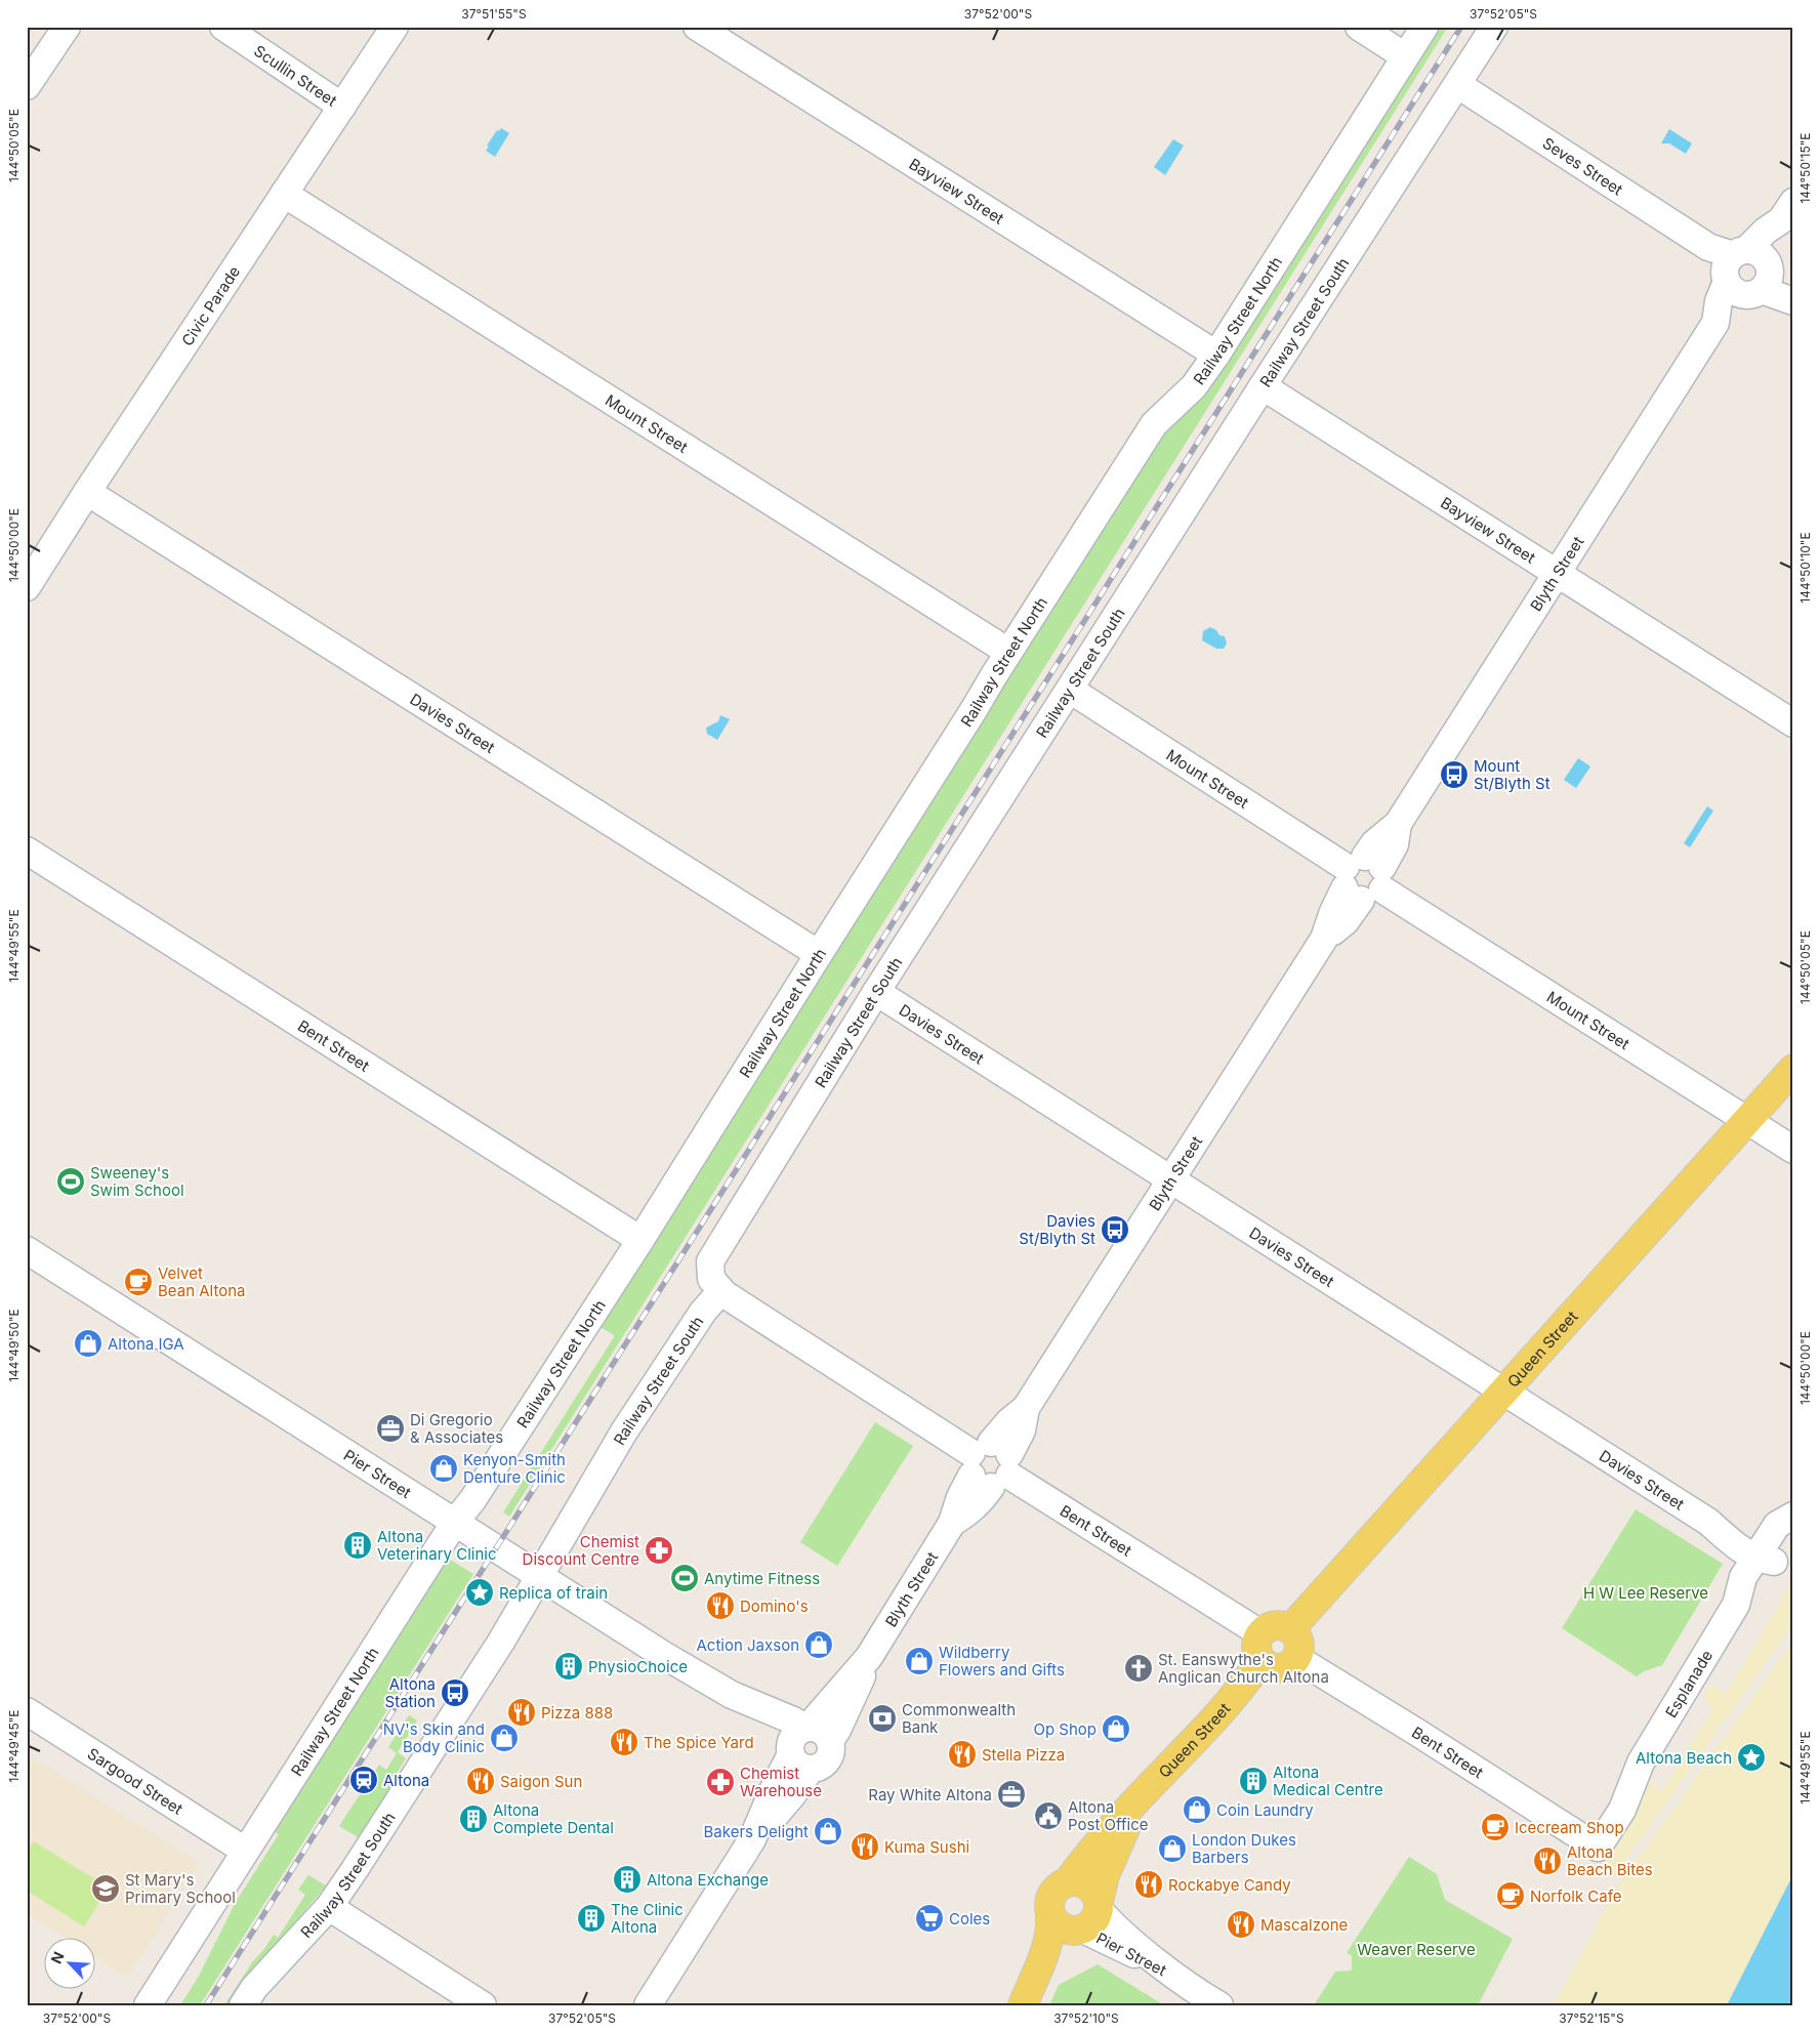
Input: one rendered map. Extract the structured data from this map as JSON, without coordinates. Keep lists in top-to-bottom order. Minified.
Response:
{"streets":{"main road":["Queen Street"],"street":["Scullin Street","Seves Street","Bayview Street","Civic Parade","Railway Street North","Railway Street South","Mount Street","Blyth Street","Davies Street","Bent Street","Pier Street","Esplanade","Sargood Street"]},"crossings":[["Scullin Street","Civic Parade"],["Seves Street","Railway Street South"],["Seves Street","Blyth Street"],["Bayview Street","Railway Street North"],["Bayview Street","Railway Street South"],["Bayview Street","Blyth Street"],["Civic Parade","Mount Street"],["Civic Parade","Davies Street"],["Railway Street North","Mount Street"],["Railway Street North","Davies Street"],["Railway Street North","Bent Street"],["Railway Street North","Pier Street"],["Railway Street North","Sargood Street"],["Railway Street South","Mount Street"],["Railway Street South","Davies Street"],["Railway Street South","Bent Street"],["Railway Street South","Pier Street"],["Mount Street","Blyth Street"],["Mount Street","Queen Street"],["Blyth Street","Davies Street"],["Blyth Street","Bent Street"],["Blyth Street","Pier Street"],["Davies Street","Queen Street"],["Davies Street","Esplanade"],["Bent Street","Queen Street"],["Bent Street","Esplanade"],["Queen Street","Pier Street"]],"parks":["H W Lee Reserve","Weaver Reserve"],"places":{"bus stop":["Mount St/Blyth St","Davies St/Blyth St","Altona Station"],"sports":["Sweeney's Swim School","Anytime Fitness"],"cafe":["Velvet Bean Altona","Icecream Shop","Norfolk Cafe"],"shop":["Altona IGA","Kenyon-Smith Denture Clinic","Action Jaxson","Wildberry Flowers and Gifts","Op Shop","NV's Skin and Body Clinic","Coin Laundry","Bakers Delight","London Dukes Barbers"],"office":["Di Gregorio & Associates","Ray White Altona"],"building":["Altona Veterinary Clinic","PhysioChoice","Altona Medical Centre","Altona Complete Dental","Altona Exchange","The Clinic Altona"],"pharmacy":["Chemist Discount Centre","Chemist Warehouse"],"place":["Replica of train","Altona Beach"],"restaurant":["Domino's","Pizza 888","The Spice Yard","Stella Pizza","Saigon Sun","Kuma Sushi","Altona Beach Bites","Rockabye Candy","Mascalzone"],"church":["St. Eanswythe's Anglican Church Altona"],"bank":["Commonwealth Bank"],"station":["Altona"],"public building":["Altona Post Office"],"school or university":["St Mary's Primary School"],"supermarket":["Coles"]},"north":"top left","coordinates":["37°51'55\"S","37°52'00\"S","37°52'05\"S","144°50'05\"E","144°50'15\"E","144°50'00\"E","144°50'10\"E","144°49'55\"E","144°49'50\"E","144°49'45\"E","37°52'10\"S","37°52'15\"S"]}
